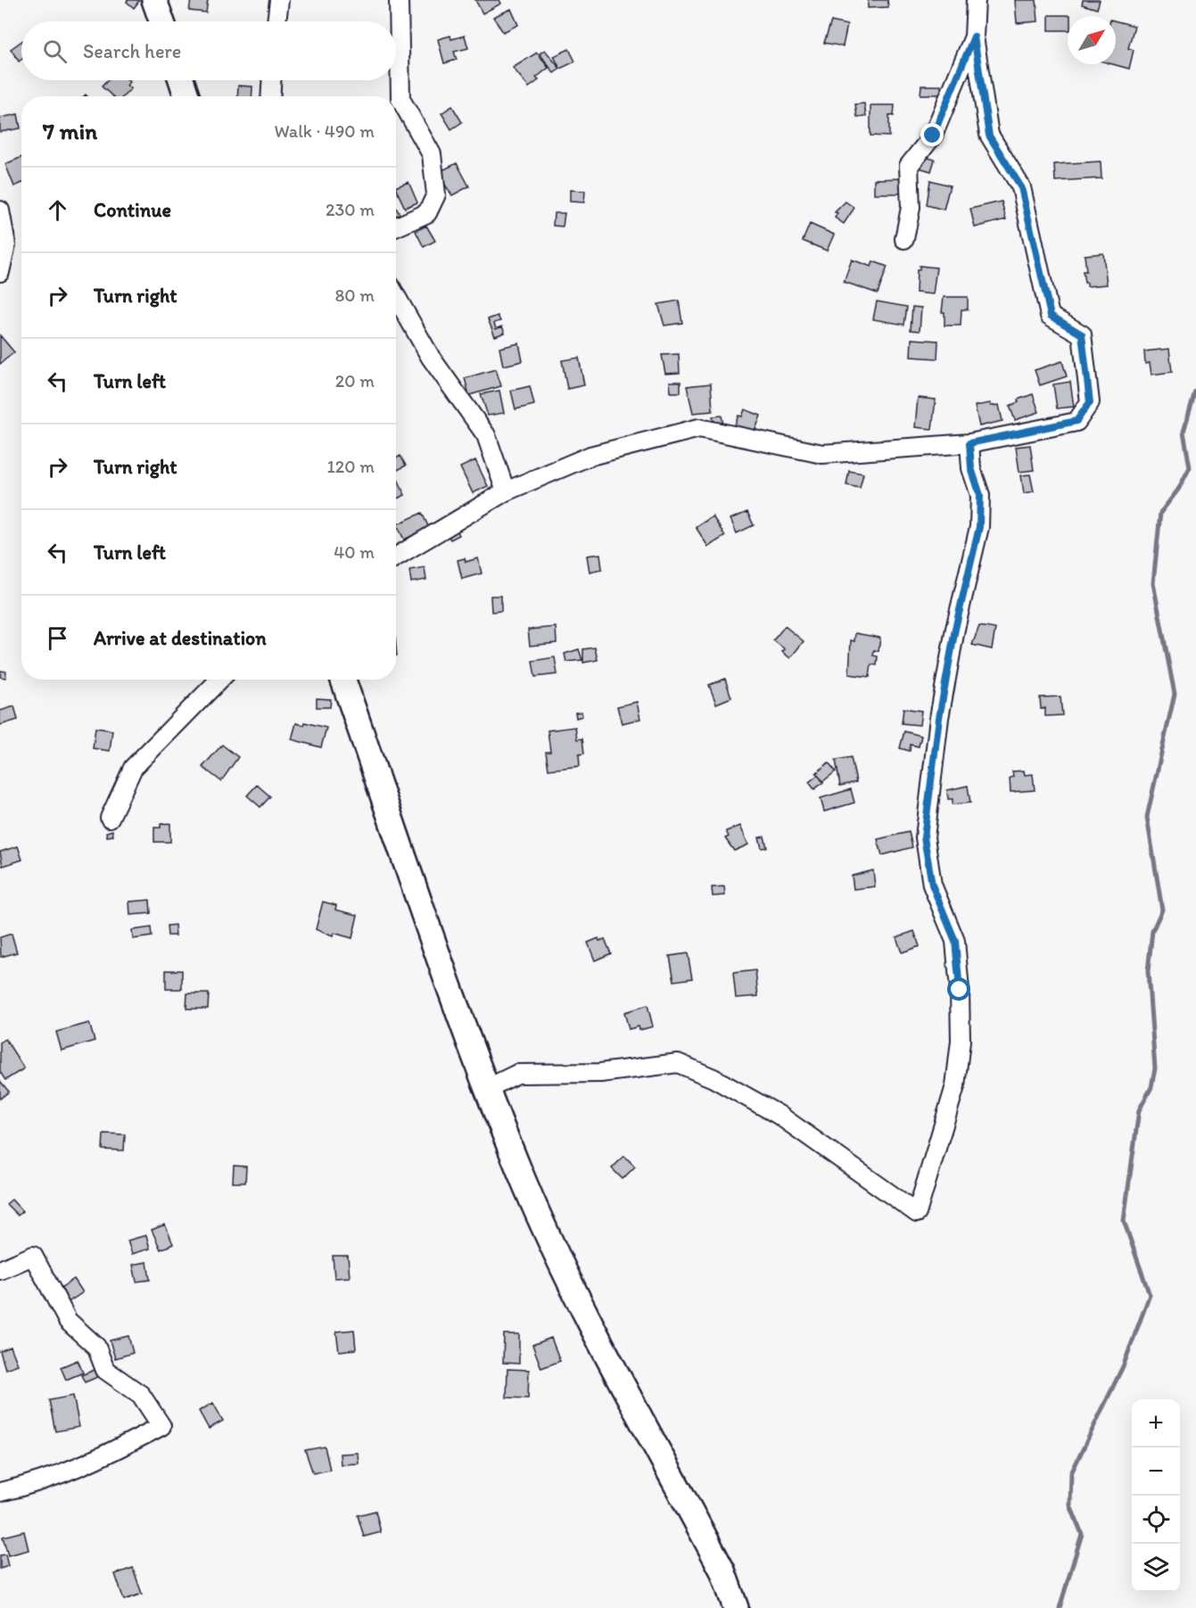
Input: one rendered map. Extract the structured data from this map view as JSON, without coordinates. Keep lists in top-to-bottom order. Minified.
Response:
{"north":"top right","page":{"search":"Search here","heading":["7 min","Walk · 490 m"],"list":[["Continue","230 m"],["Turn right","80 m"],["Turn left","20 m"],["Turn right","120 m"],["Turn left","40 m"],"Arrive at destination"],"map_buttons":["+","−"]}}
